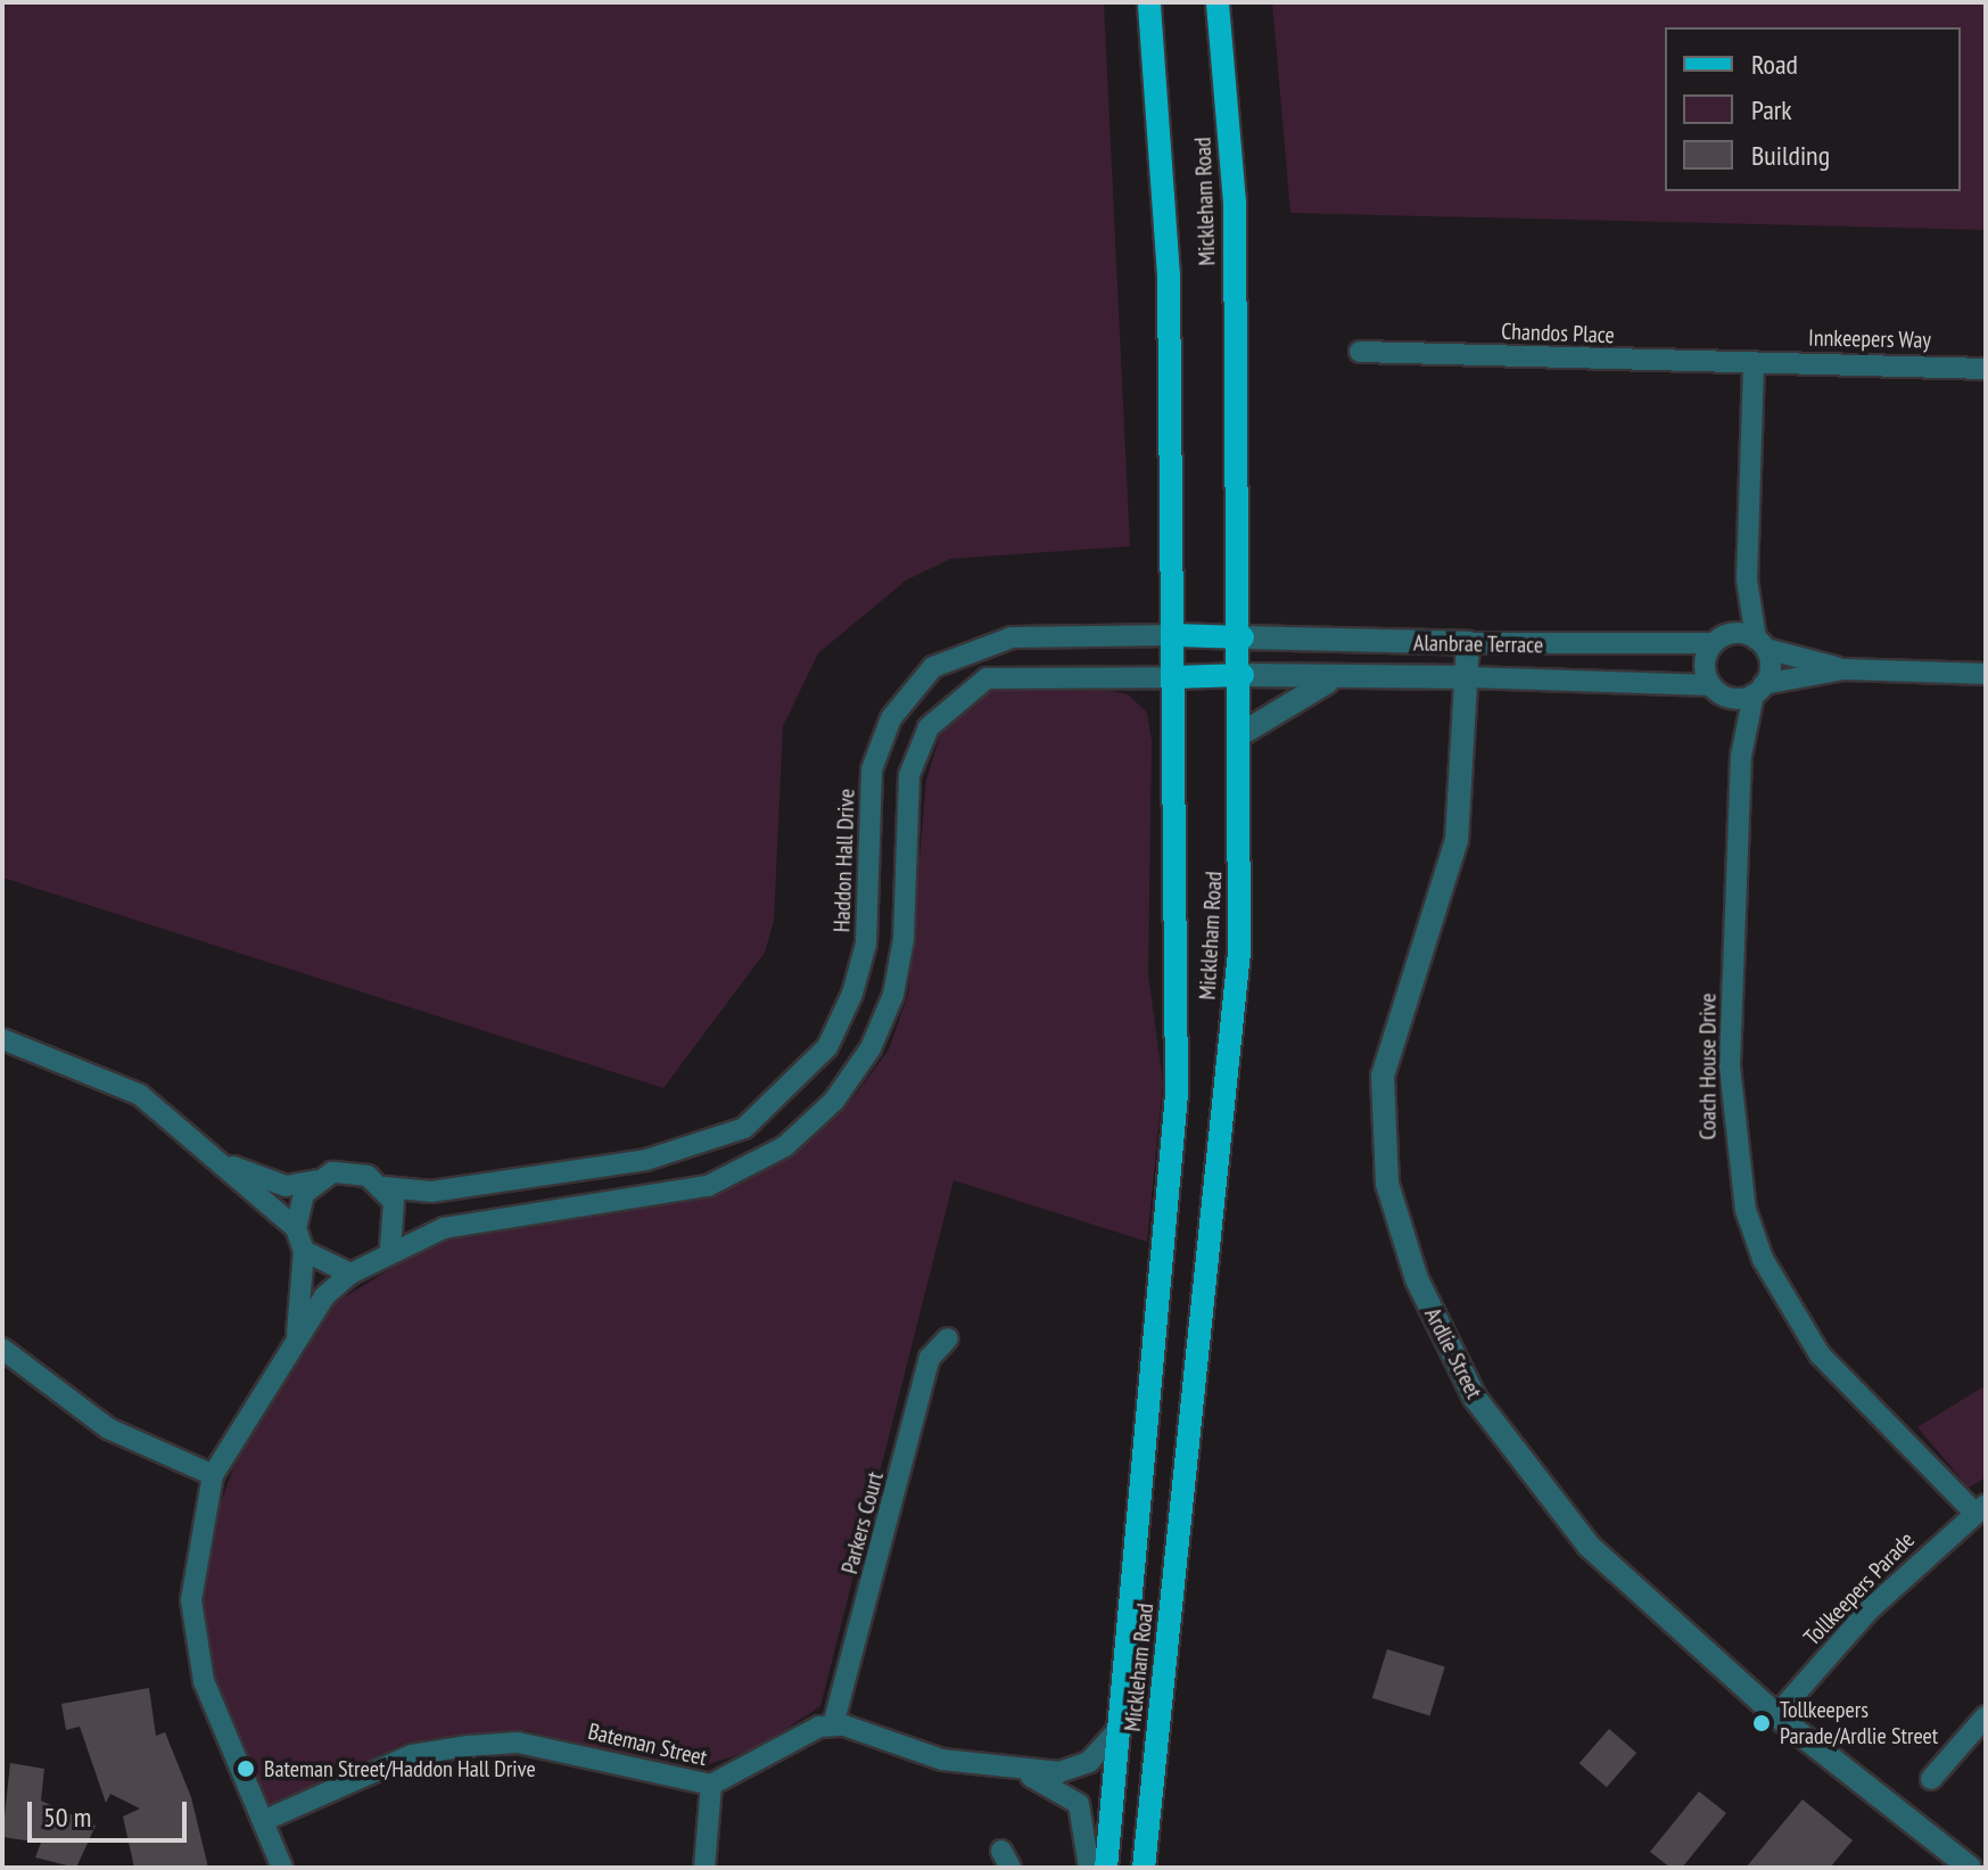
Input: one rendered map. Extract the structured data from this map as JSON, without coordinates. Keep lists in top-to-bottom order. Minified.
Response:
{"streets":{"main road":["Mickleham Road"],"street":["Chandos Place","Innkeepers Way","Alanbrae Terrace","Haddon Hall Drive","Coach House Drive","Ardlie Street","Parkers Court","Tollkeepers Parade","Bateman Street"]},"crossings":[["Mickleham Road","Alanbrae Terrace"],["Mickleham Road","Haddon Hall Drive"],["Chandos Place","Innkeepers Way"],["Alanbrae Terrace","Coach House Drive"],["Alanbrae Terrace","Ardlie Street"],["Coach House Drive","Tollkeepers Parade"],["Ardlie Street","Tollkeepers Parade"],["Parkers Court","Bateman Street"]],"places":["Tollkeepers Parade/Ardlie Street","Bateman Street/Haddon Hall Drive"],"legend":["Road","Park","Building"],"scale_bar":"50 m"}
